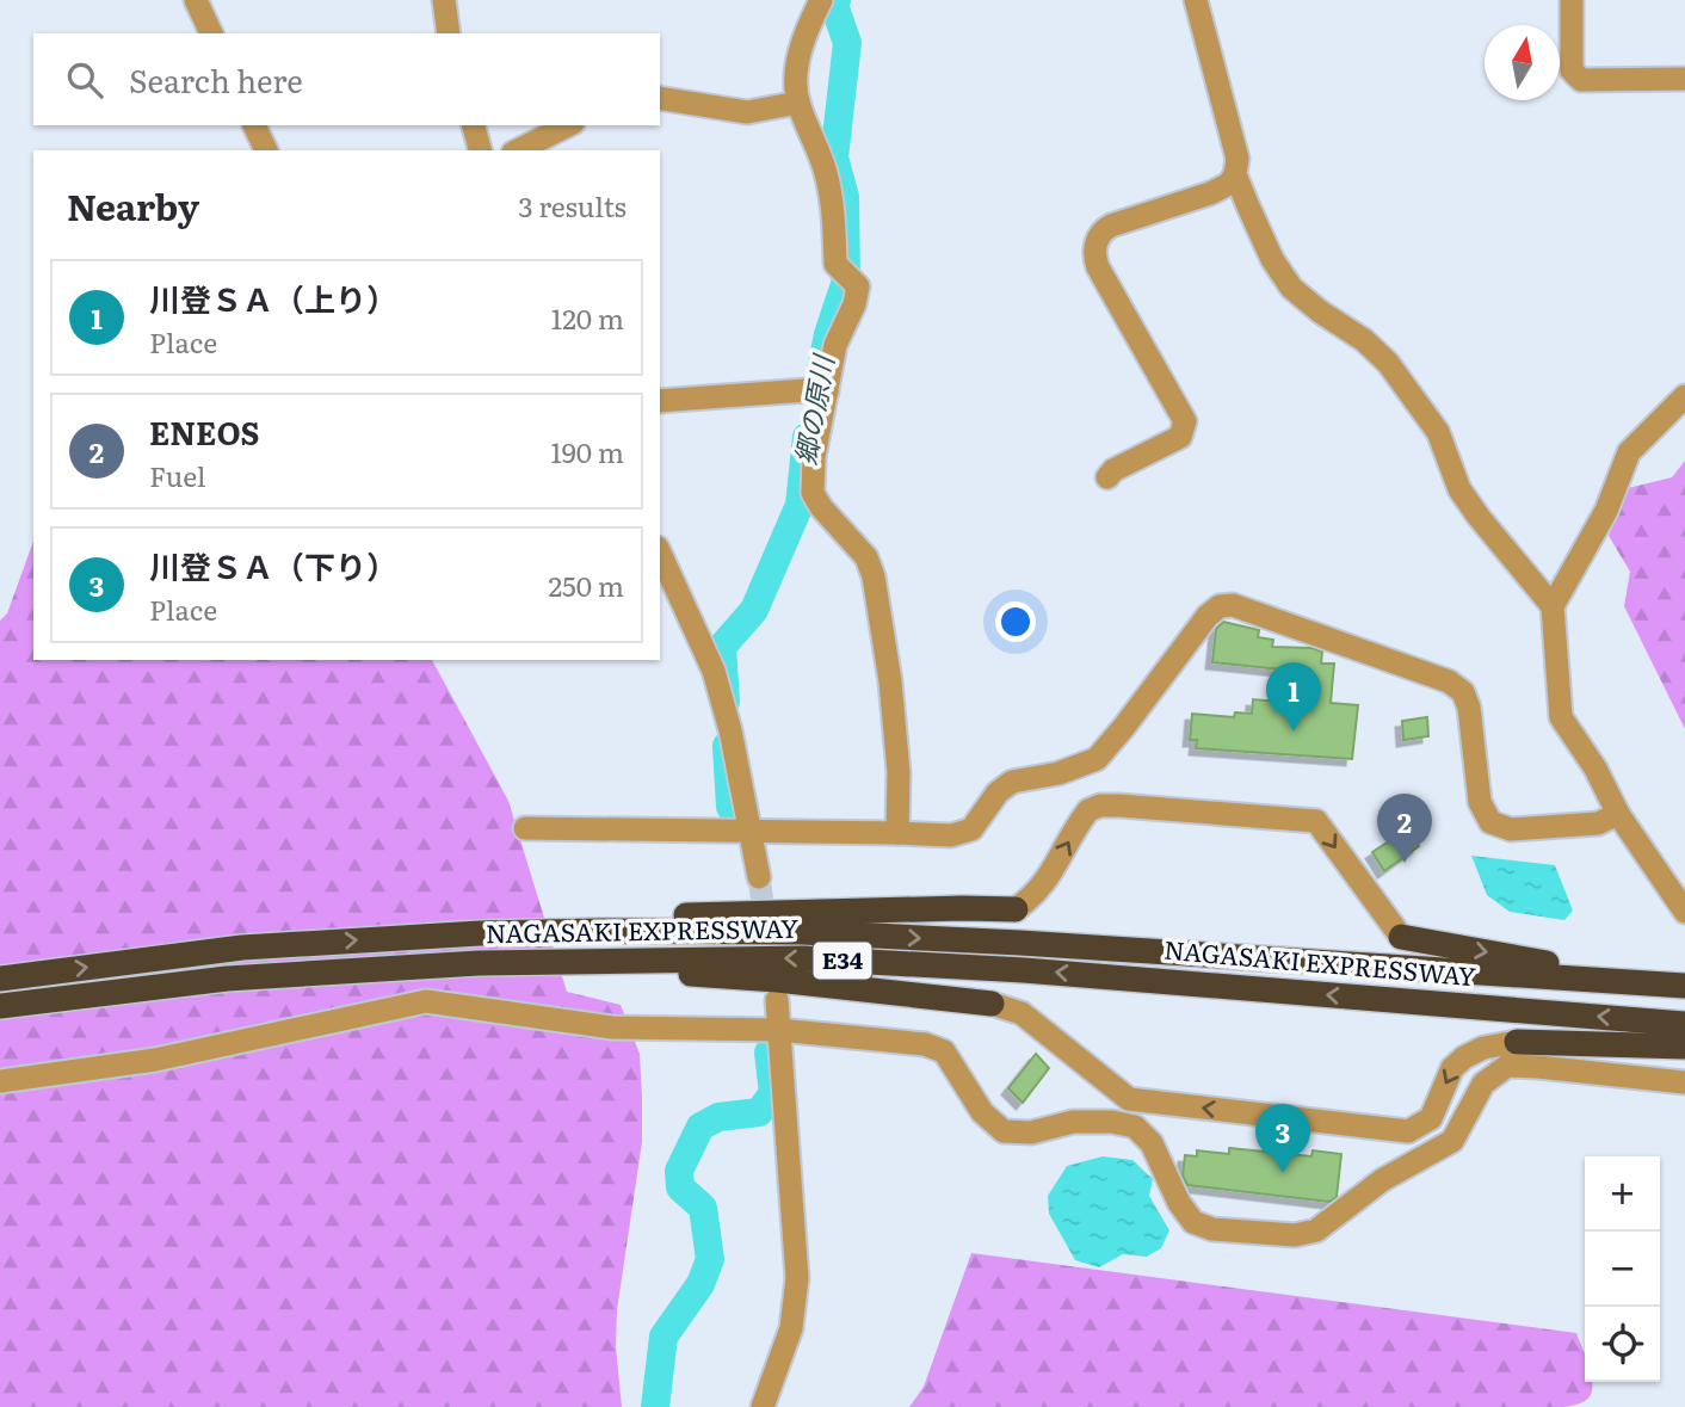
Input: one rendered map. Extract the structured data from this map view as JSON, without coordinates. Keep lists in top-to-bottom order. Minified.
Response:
{"streets":{"highway":["NAGASAKI EXPRESSWAY","E34"]},"water":["郷の原川"],"north":"top","page":{"search":"Search here","heading":["Nearby","3 results"],"list":[{"mark":"1","name":"川登ＳＡ（上り）","note":"Place","value":"120 m"},{"mark":"2","name":"ENEOS","note":"Fuel","value":"190 m"},{"mark":"3","name":"川登ＳＡ（下り）","note":"Place","value":"250 m"}],"pins":["1","2","3"],"map_buttons":["+","−"]}}
